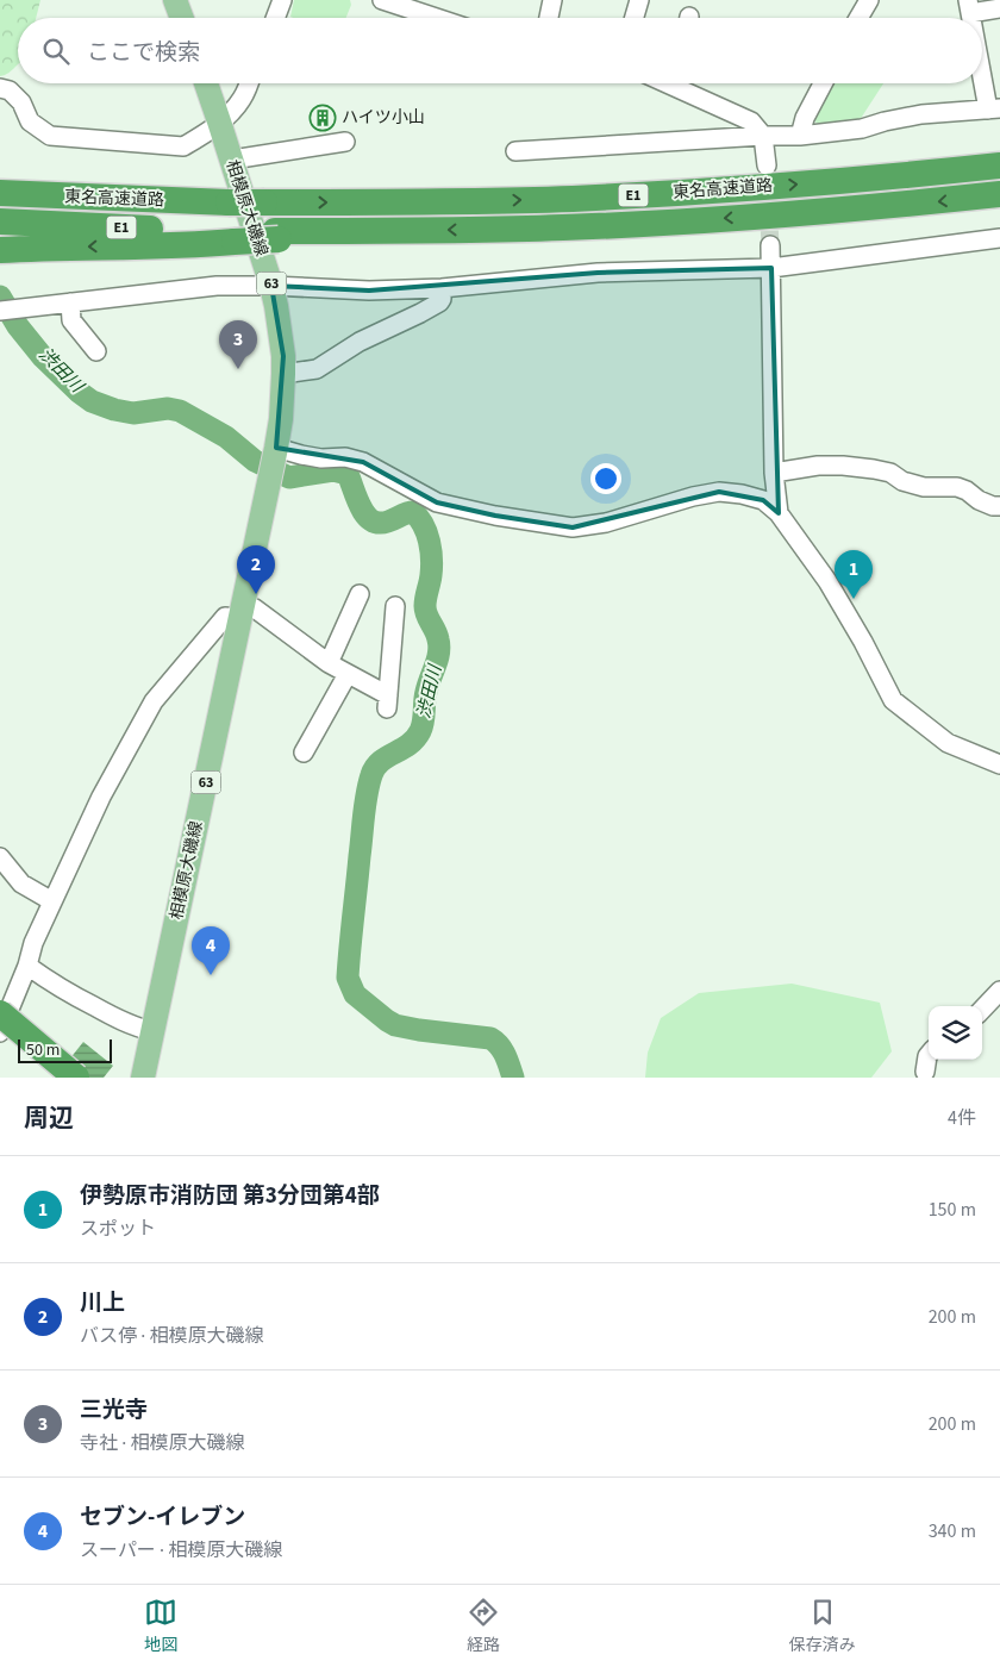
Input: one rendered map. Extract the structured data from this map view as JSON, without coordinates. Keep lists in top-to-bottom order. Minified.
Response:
{"streets":{"highway":["東名高速道路","E1"],"main road":["相模原大磯線","63"]},"water":["渋田川"],"places":{"building":["ハイツ小山"]},"scale_bar":"50 m","page":{"search":"ここで検索","pins":["3","2","1","4"],"scale":"50 m","heading":["周辺","4件"],"list":[{"mark":"1","name":"伊勢原市消防団 第3分団第4部","note":"スポット","value":"150 m"},{"mark":"2","name":"川上","note":"バス停 · 相模原大磯線","value":"200 m"},{"mark":"3","name":"三光寺","note":"寺社 · 相模原大磯線","value":"200 m"},{"mark":"4","name":"セブン-イレブン","note":"スーパー · 相模原大磯線","value":"340 m"}],"nav":["地図","経路","保存済み"]}}
